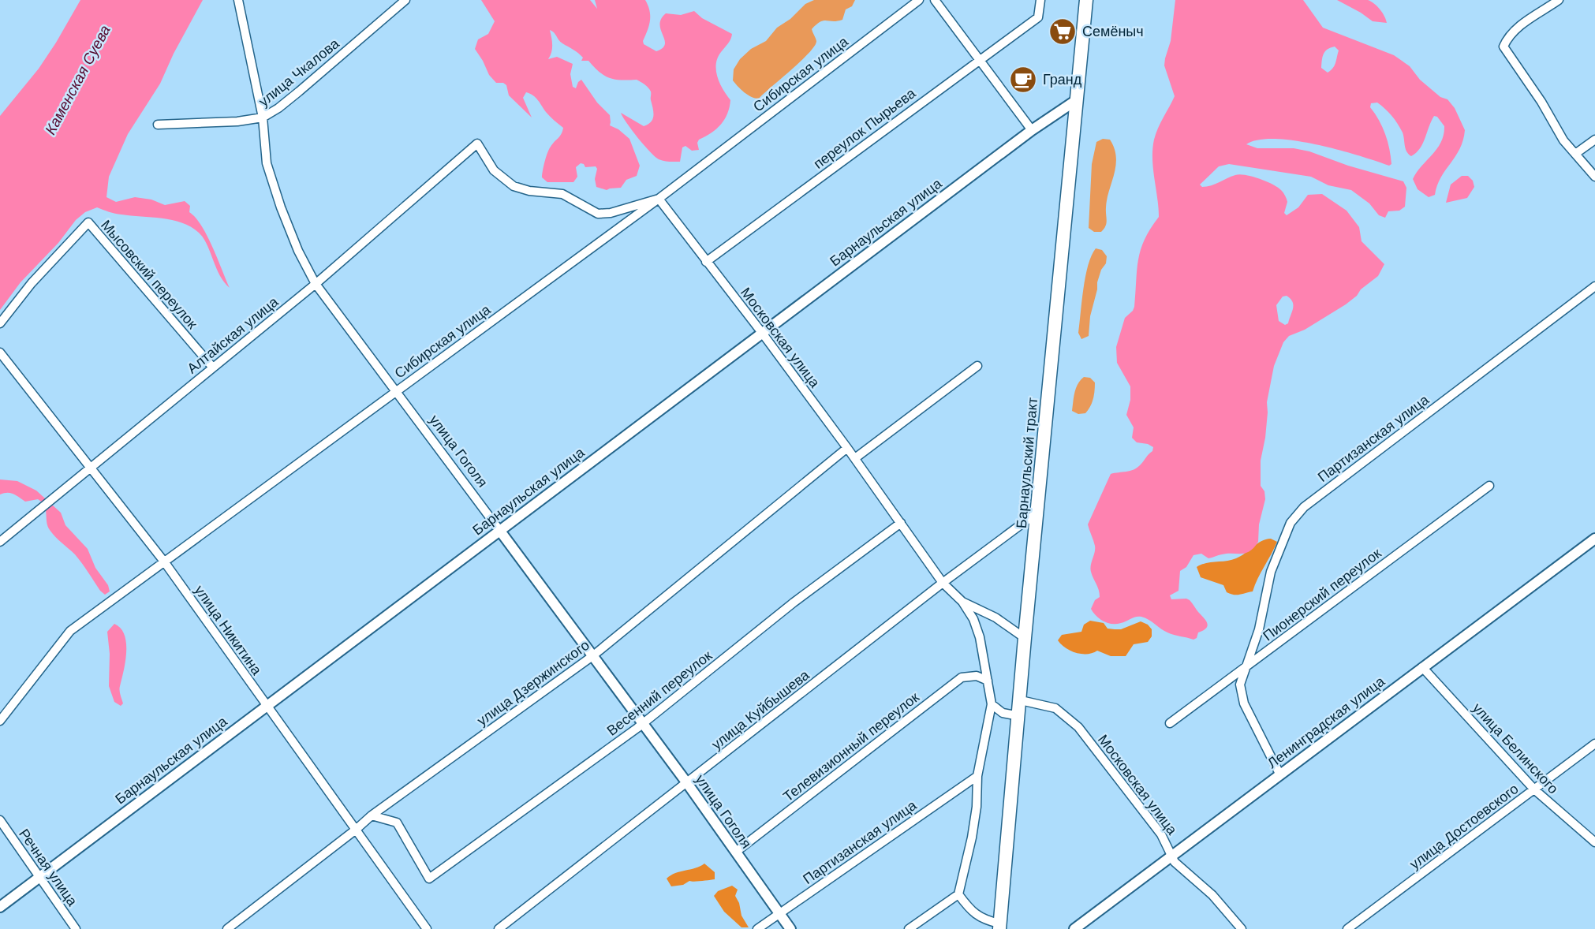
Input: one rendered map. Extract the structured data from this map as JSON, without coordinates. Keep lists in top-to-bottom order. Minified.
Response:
{"streets":{"main road":["Барнаульский тракт"],"street":["улица Чкалова","Сибирская улица","переулок Пырьева","Барнаульская улица","Мысовский переулок","Алтайская улица","Московская улица","Партизанская улица","улица Гоголя","Пионерский переулок","улица Никитина","улица Дзержинского","Весенний переулок","улица Куйбышева","Ленинградская улица","Телевизионный переулок","улица Белинского","улица Достоевского","Речная улица"]},"crossings":[["улица Чкалова","улица Гоголя"],["Сибирская улица","Алтайская улица"],["Сибирская улица","Московская улица"],["Сибирская улица","улица Гоголя"],["Сибирская улица","улица Никитина"],["переулок Пырьева","Московская улица"],["Барнаульская улица","Московская улица"],["Барнаульская улица","улица Гоголя"],["Барнаульская улица","Барнаульский тракт"],["Барнаульская улица","улица Никитина"],["Барнаульская улица","Речная улица"],["Мысовский переулок","Алтайская улица"],["Алтайская улица","Московская улица"],["Алтайская улица","улица Гоголя"],["Алтайская улица","улица Никитина"],["Московская улица","Барнаульский тракт"],["Московская улица","улица Дзержинского"],["Московская улица","Весенний переулок"],["Московская улица","улица Куйбышева"],["Московская улица","Ленинградская улица"],["Партизанская улица","улица Гоголя"],["Партизанская улица","Пионерский переулок"],["улица Гоголя","улица Дзержинского"],["улица Гоголя","Весенний переулок"],["улица Гоголя","улица Куйбышева"],["улица Гоголя","Телевизионный переулок"],["Барнаульский тракт","улица Куйбышева"],["улица Никитина","улица Дзержинского"],["улица Дзержинского","Весенний переулок"],["Ленинградская улица","улица Белинского"],["улица Белинского","улица Достоевского"]],"water":["Каменская Суева"],"places":{"supermarket":["Семёныч"],"cafe":["Гранд"]}}
